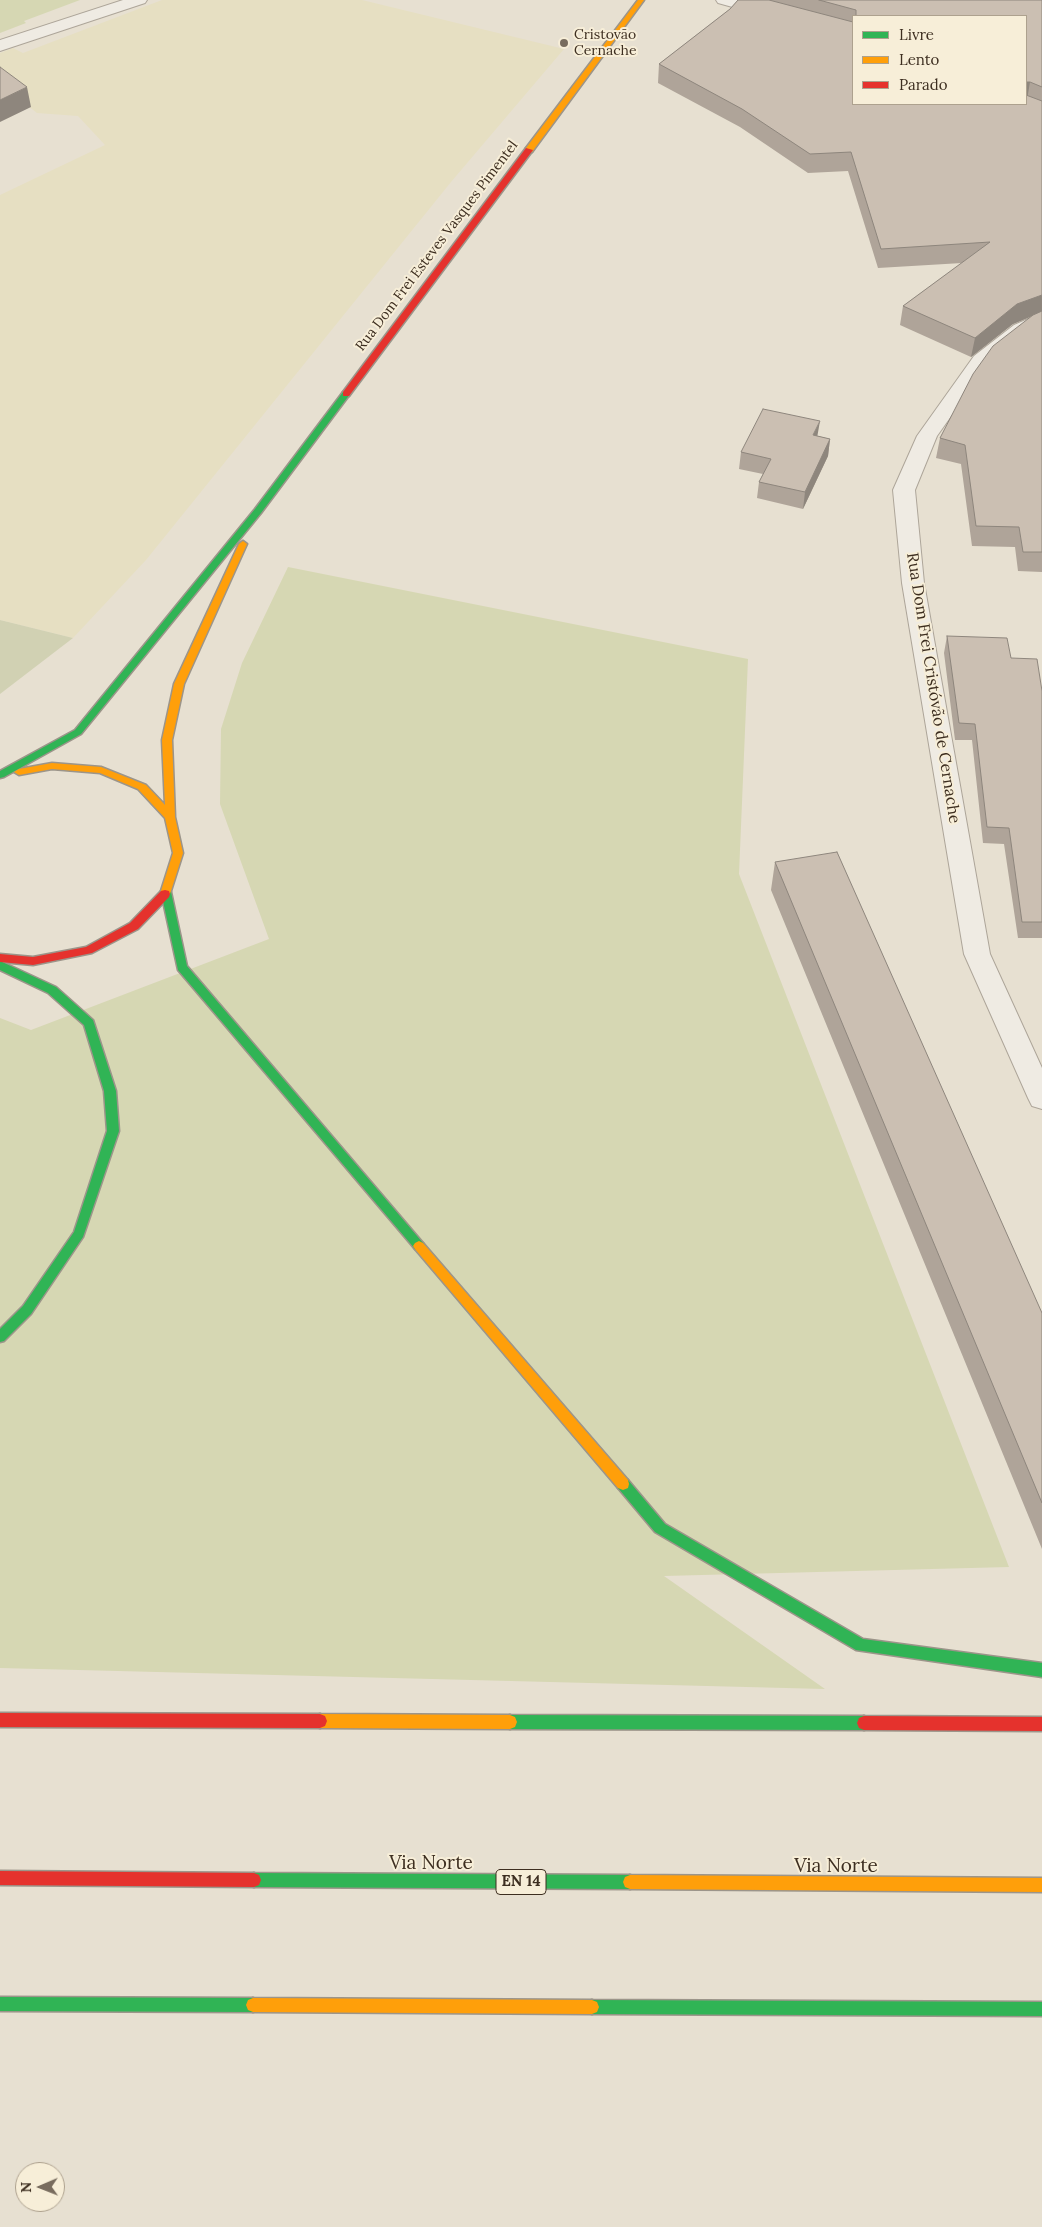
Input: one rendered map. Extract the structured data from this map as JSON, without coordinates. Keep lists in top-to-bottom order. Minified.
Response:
{"streets":{"main road":["Rua Dom Frei Esteves Vasques Pimentel","Via Norte","EN 14"],"street":["Rua Dom Frei Cristóvão de Cernache"]},"places":["Cristovão Cernache"],"legend":["Livre","Lento","Parado"],"north":"left"}
